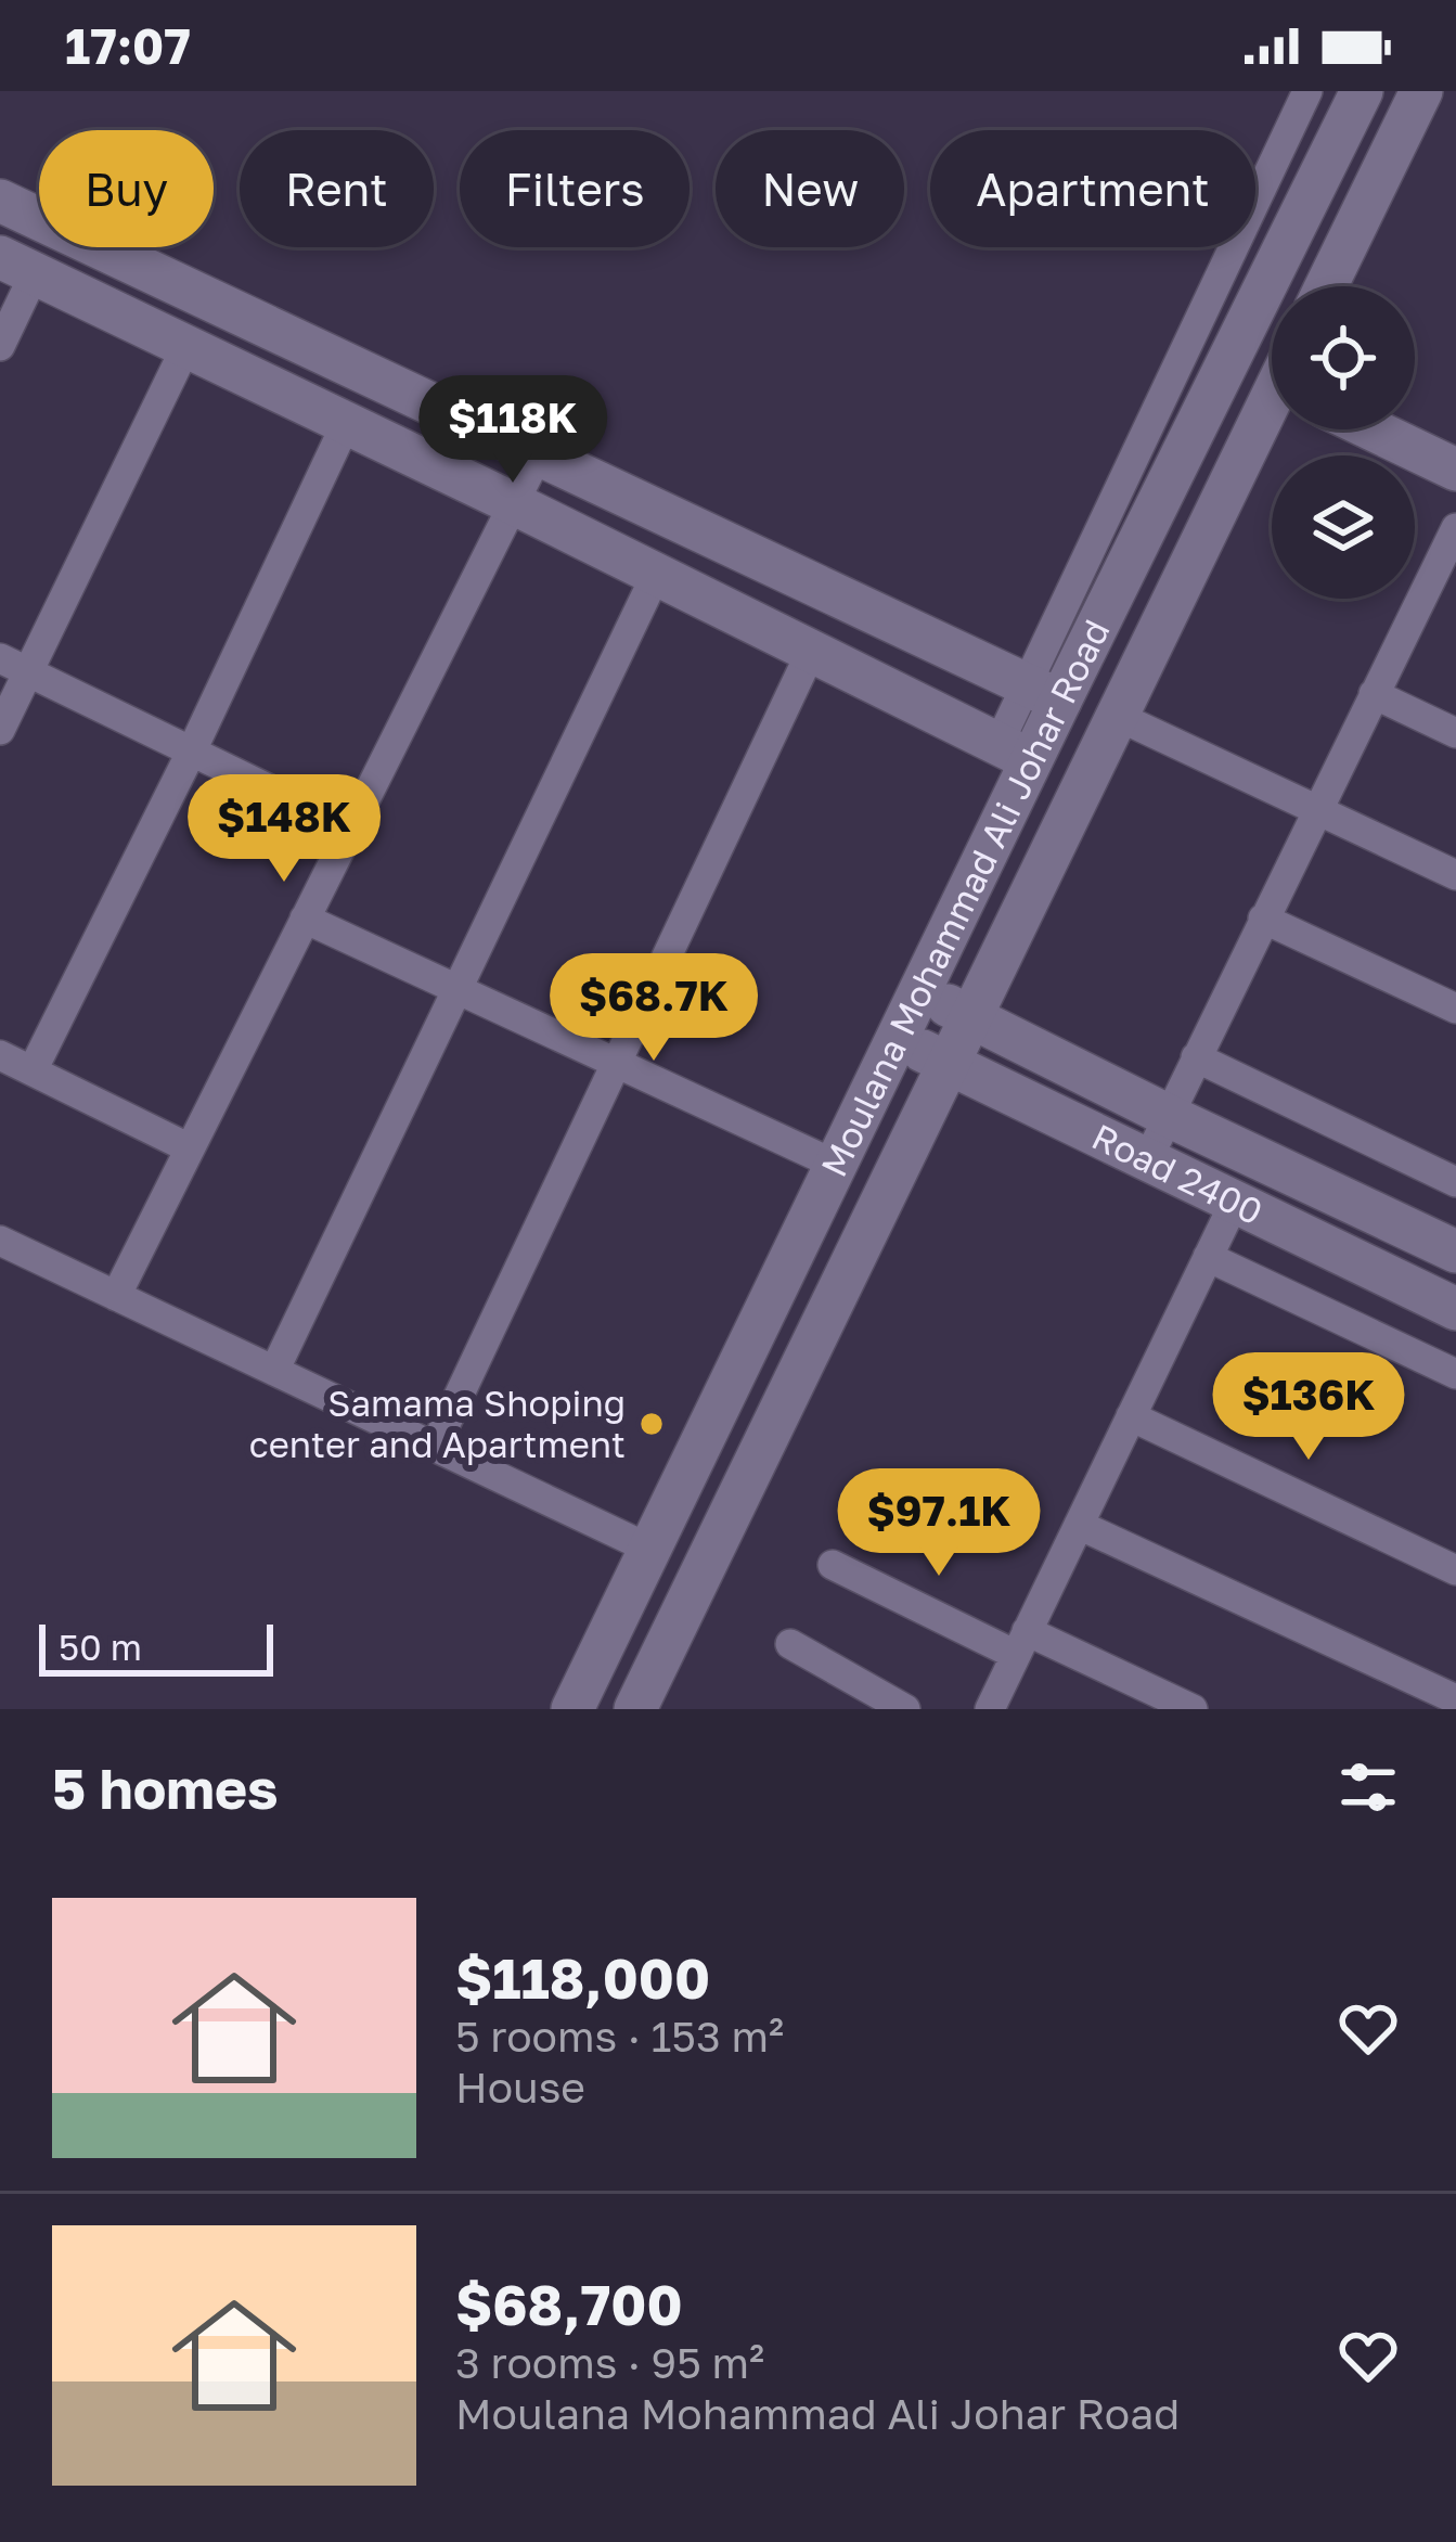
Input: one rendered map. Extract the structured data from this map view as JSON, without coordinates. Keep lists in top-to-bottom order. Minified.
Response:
{"streets":{"main road":["Moulana Mohammad Ali Johar Road","Road 2400"]},"crossings":[["Moulana Mohammad Ali Johar Road","Road 2400"]],"places":["Samama Shoping center and Apartment"],"scale_bar":"50 m","page":{"status":"17:07","chip":["Buy","Rent","Filters","New","Apartment"],"price":["$118K","$148K","$68.7K","$136K","$97.1K"],"scale":"50 m","heading":"5 homes","list":[{"name":"$118,000","note":"5 rooms · 153 m² · House"},{"name":"$68,700","note":"3 rooms · 95 m² · Moulana Mohammad Ali Johar Road"}]}}
